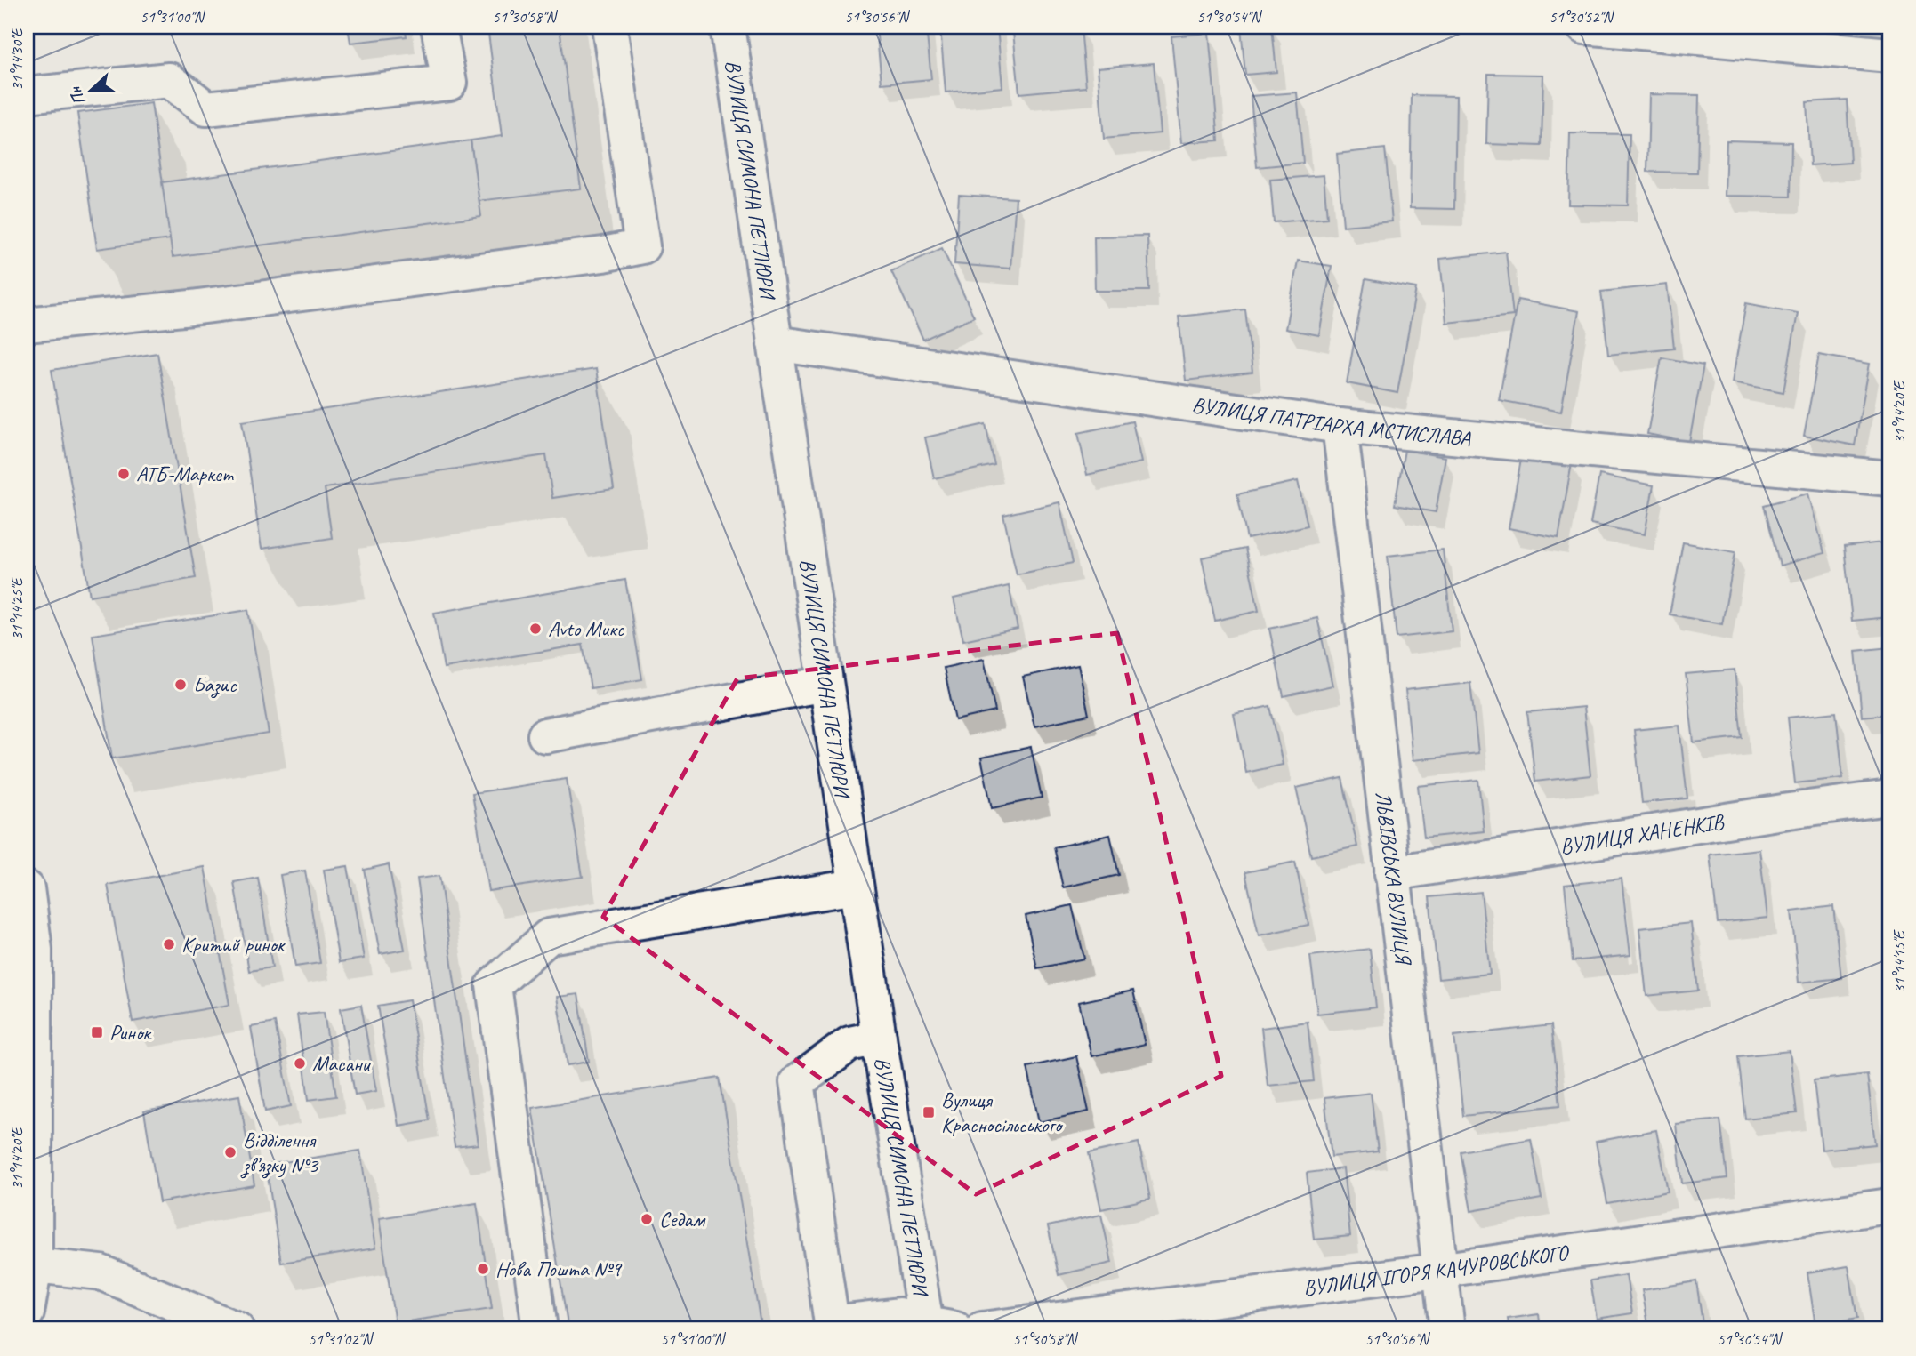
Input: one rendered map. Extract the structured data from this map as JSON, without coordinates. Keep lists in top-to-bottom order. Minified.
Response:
{"streets":{"street":["ВУЛИЦЯ СИМОНА ПЕТЛЮРИ","ВУЛИЦЯ ПАТРІАРХА МСТИСЛАВА","ВУЛИЦЯ ХАНЕНКІВ","ЛЬВІВСЬКА ВУЛИЦЯ","ВУЛИЦЯ ІГОРЯ КАЧУРОВСЬКОГО"]},"crossings":[["ВУЛИЦЯ СИМОНА ПЕТЛЮРИ","ВУЛИЦЯ ПАТРІАРХА МСТИСЛАВА"],["ВУЛИЦЯ ПАТРІАРХА МСТИСЛАВА","ЛЬВІВСЬКА ВУЛИЦЯ"],["ВУЛИЦЯ ХАНЕНКІВ","ЛЬВІВСЬКА ВУЛИЦЯ"],["ЛЬВІВСЬКА ВУЛИЦЯ","ВУЛИЦЯ ІГОРЯ КАЧУРОВСЬКОГО"]],"places":{"other":["АТБ-Маркет","Avto Микс","Базис","Критий ринок","Масани","Відділення зв’язку №3","Седам","Нова Пошта №9"],"transit":["Ринок","Вулиця Красносільського"]},"north":"left","coordinates":["51°31'00\"N","51°30'58\"N","51°30'56\"N","51°30'54\"N","51°30'52\"N","31°14'30\"E","31°14'20\"E","31°14'25\"E","31°14'15\"E","51°31'02\"N"]}
